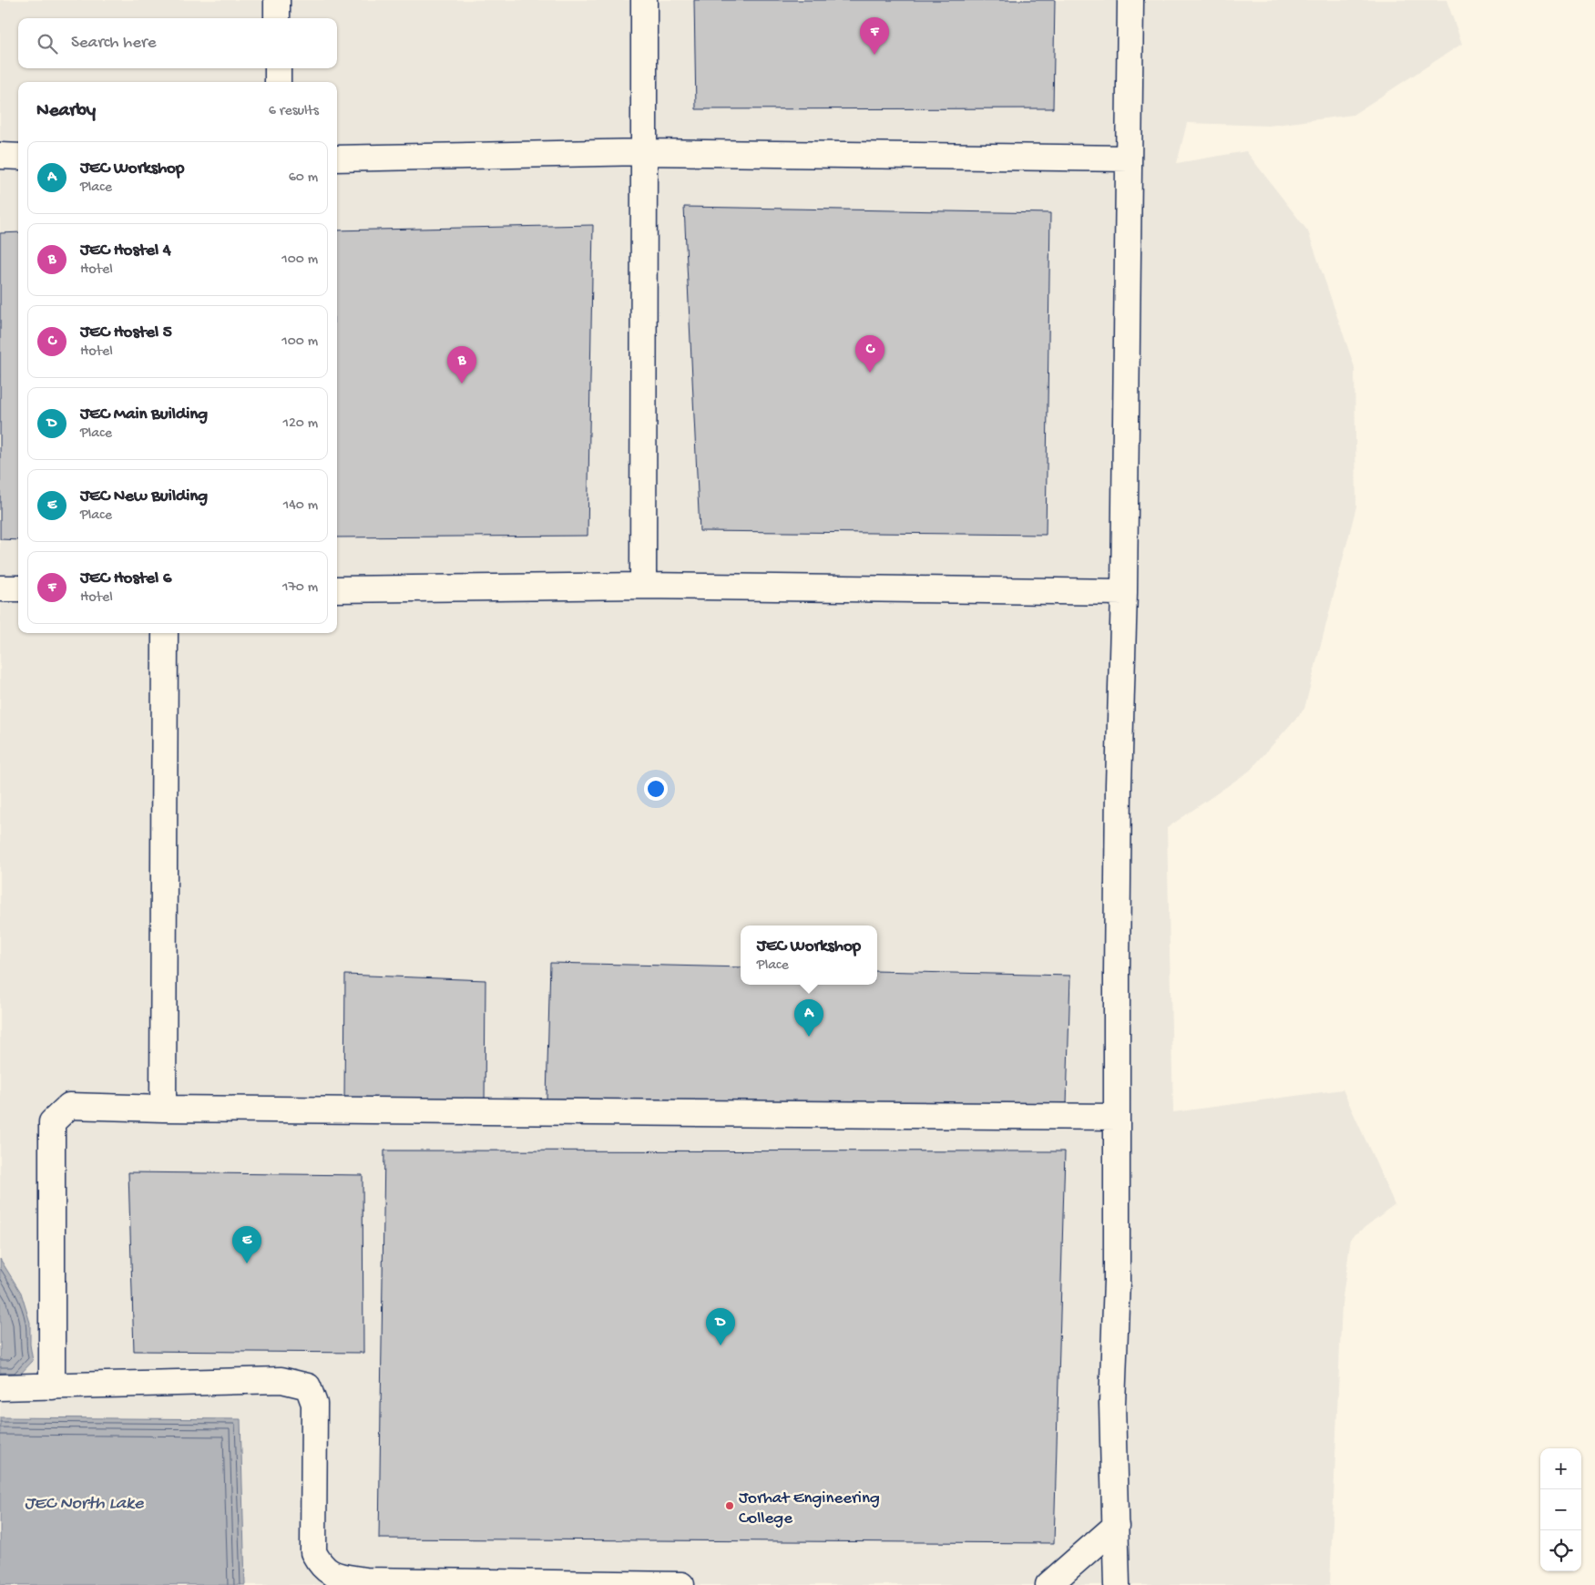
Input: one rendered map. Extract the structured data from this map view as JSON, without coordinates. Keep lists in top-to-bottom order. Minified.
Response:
{"water":["JEC North Lake"],"places":["Jorhat Engineering College"],"page":{"pins":["F","C","B","A","E","D"],"search":"Search here","heading":["Nearby","6 results"],"list":[{"mark":"A","name":"JEC Workshop","note":"Place","value":"60 m"},{"mark":"B","name":"JEC Hostel 4","note":"Hotel","value":"100 m"},{"mark":"C","name":"JEC Hostel 5","note":"Hotel","value":"100 m"},{"mark":"D","name":"JEC Main Building","note":"Place","value":"120 m"},{"mark":"E","name":"JEC New Building","note":"Place","value":"140 m"},{"mark":"F","name":"JEC Hostel 6","note":"Hotel","value":"170 m"}],"popup":["JEC Workshop","Place"],"map_buttons":["+","−"]}}
